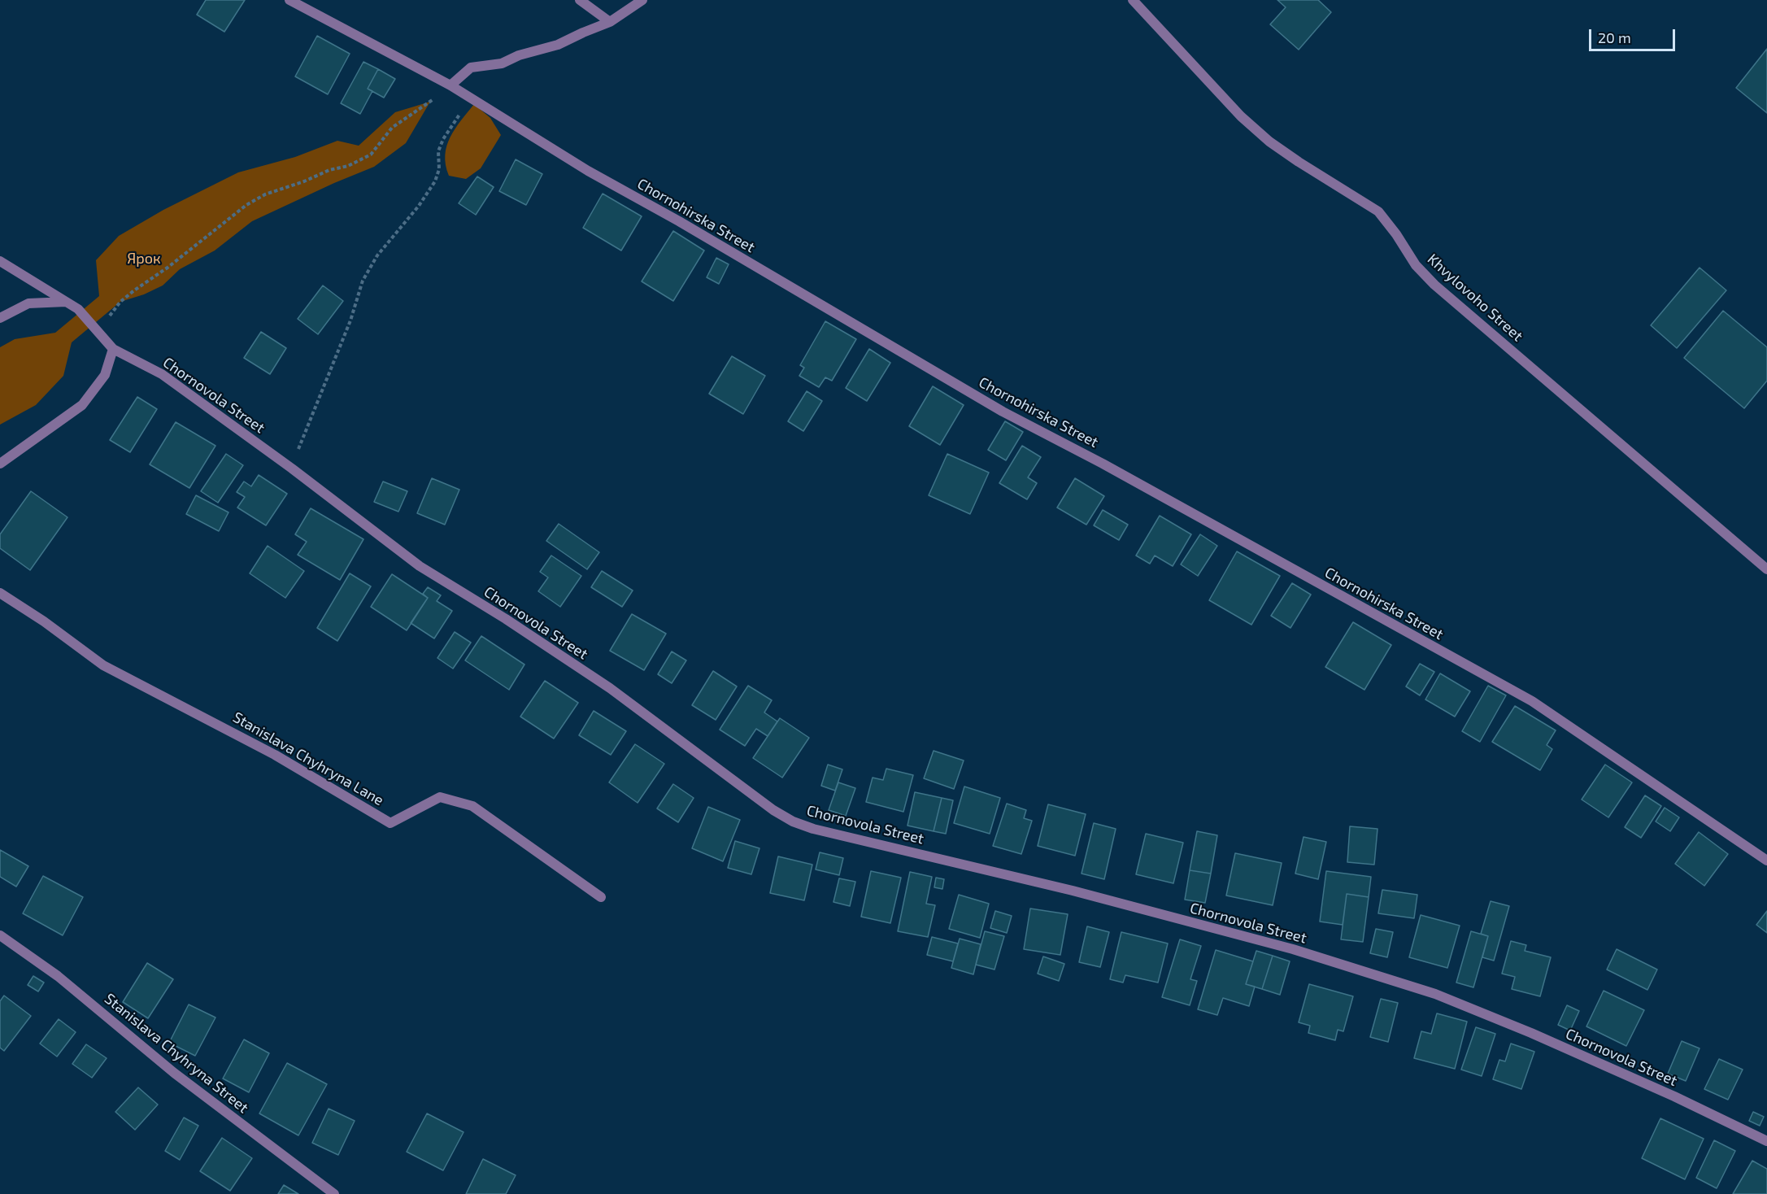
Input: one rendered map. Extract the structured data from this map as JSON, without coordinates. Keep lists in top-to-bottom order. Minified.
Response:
{"streets":{"street":["Chornohirska Street","Khvylovoho Street","Chornovola Street","Stanislava Chyhryna Lane","Stanislava Chyhryna Street"]},"parks":["Ярок"],"scale_bar":"20 m"}
